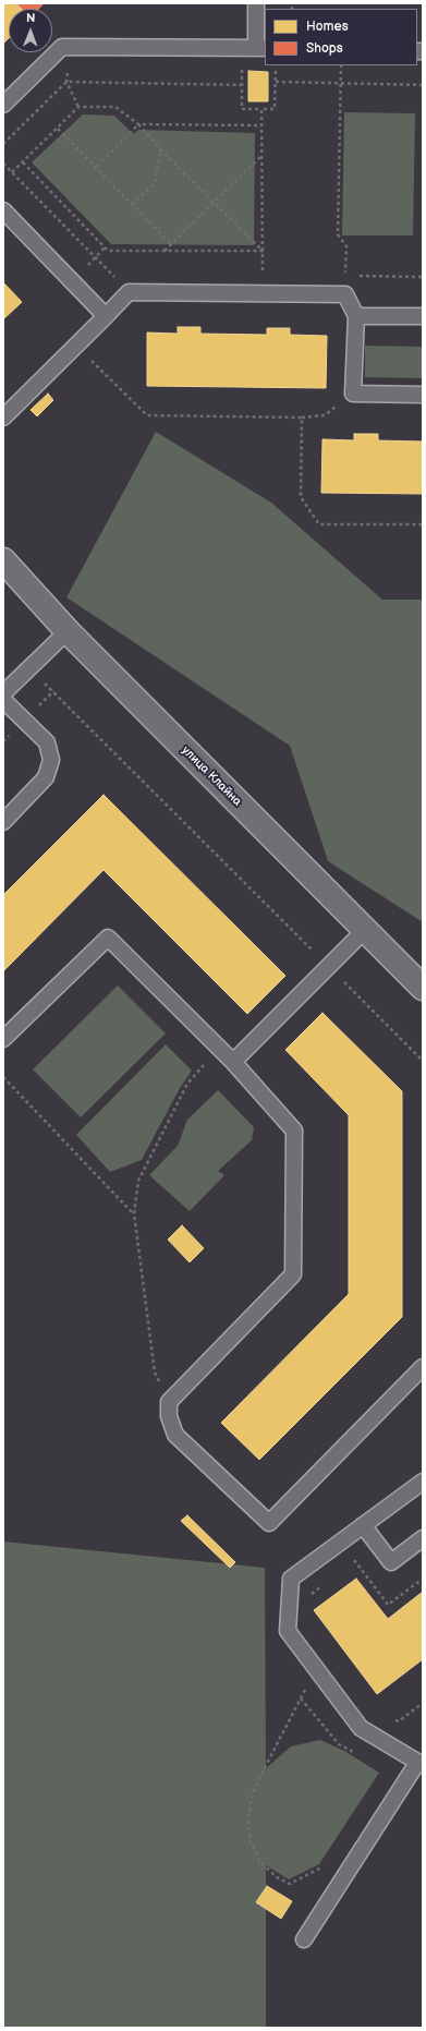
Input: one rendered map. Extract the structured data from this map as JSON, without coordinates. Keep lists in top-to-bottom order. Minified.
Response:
{"streets":{"street":["улица Клайна"]},"legend":["Homes","Shops"],"north":"top"}
